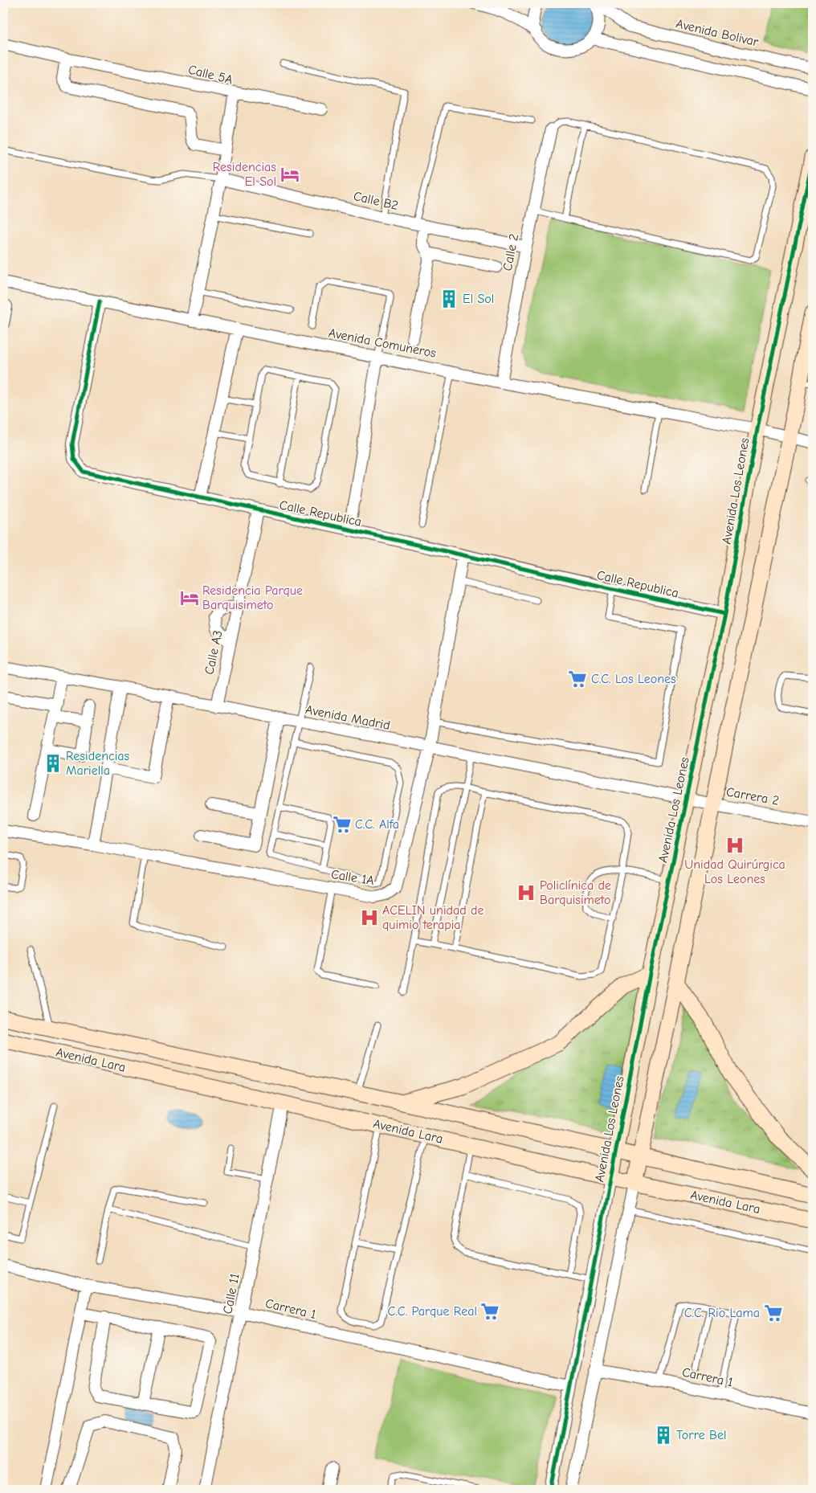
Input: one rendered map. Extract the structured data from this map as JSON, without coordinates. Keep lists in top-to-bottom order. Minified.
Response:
{"streets":{"street":["Avenida Bolivar","Calle 5A","Calle B2","Calle 2","Avenida Comuneros","Avenida Los Leones","Calle Republica","Calle A3","Avenida Madrid","Carrera 2","Calle 1A","Avenida Lara","Calle 11","Carrera 1"]},"crossings":[["Calle 5A","Calle B2"],["Calle 5A","Avenida Comuneros"],["Calle B2","Calle 2"],["Calle 2","Avenida Comuneros"],["Avenida Comuneros","Avenida Los Leones"],["Avenida Comuneros","Calle Republica"],["Avenida Los Leones","Calle Republica"],["Avenida Los Leones","Avenida Madrid"],["Avenida Los Leones","Carrera 2"],["Avenida Los Leones","Avenida Lara"],["Avenida Los Leones","Carrera 1"],["Calle Republica","Calle A3"],["Calle Republica","Calle 1A"],["Calle A3","Avenida Madrid"],["Avenida Madrid","Carrera 2"],["Avenida Madrid","Calle 1A"],["Avenida Lara","Calle 11"],["Calle 11","Carrera 1"]],"places":{"hotel":["Residencias El Sol","Residencia Parque Barquisimeto"],"building":["El Sol","Residencias Mariella","Torre Bel"],"supermarket":["C.C. Los Leones","C.C. Alfa","C.C. Parque Real","C.C. Rio Lama"],"hospital":["Unidad Quirúrgica Los Leones","Policlínica de Barquisimeto","ACELIN unidad de quimio terapia"]}}
